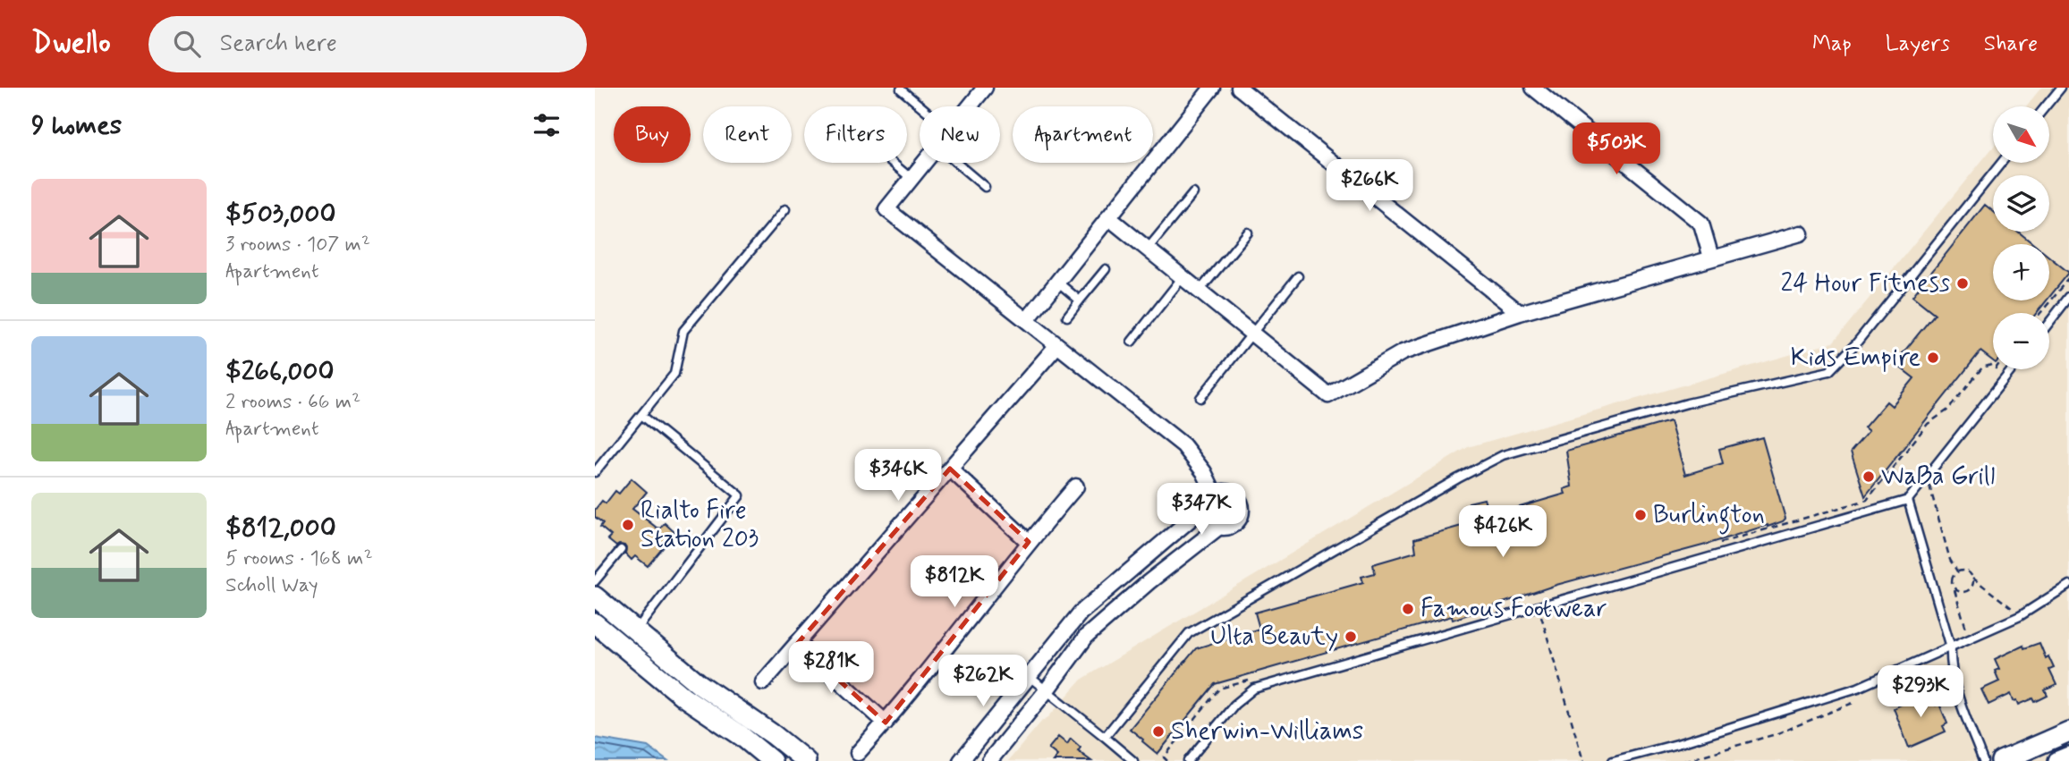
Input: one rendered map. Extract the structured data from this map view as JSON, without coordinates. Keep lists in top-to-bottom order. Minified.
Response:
{"places":["24 Hour Fitness","Kids Empire","WaBa Grill","Burlington","Rialto Fire Station 203","Famous Footwear","Ulta Beauty","Sherwin-Williams"],"north":"bottom right","page":{"header":"Dwello","search":"Search here","nav":["Map","Layers","Share"],"heading":"9 homes","map_buttons":["+","−"],"chip":["Buy","Rent","Filters","New","Apartment"],"price":["$503K","$266K","$346K","$347K","$426K","$812K","$281K","$262K","$293K"],"list":[{"name":"$503,000","note":"3 rooms · 107 m² · Apartment"},{"name":"$266,000","note":"2 rooms · 66 m² · Apartment"},{"name":"$812,000","note":"5 rooms · 168 m² · Scholl Way"}]}}
